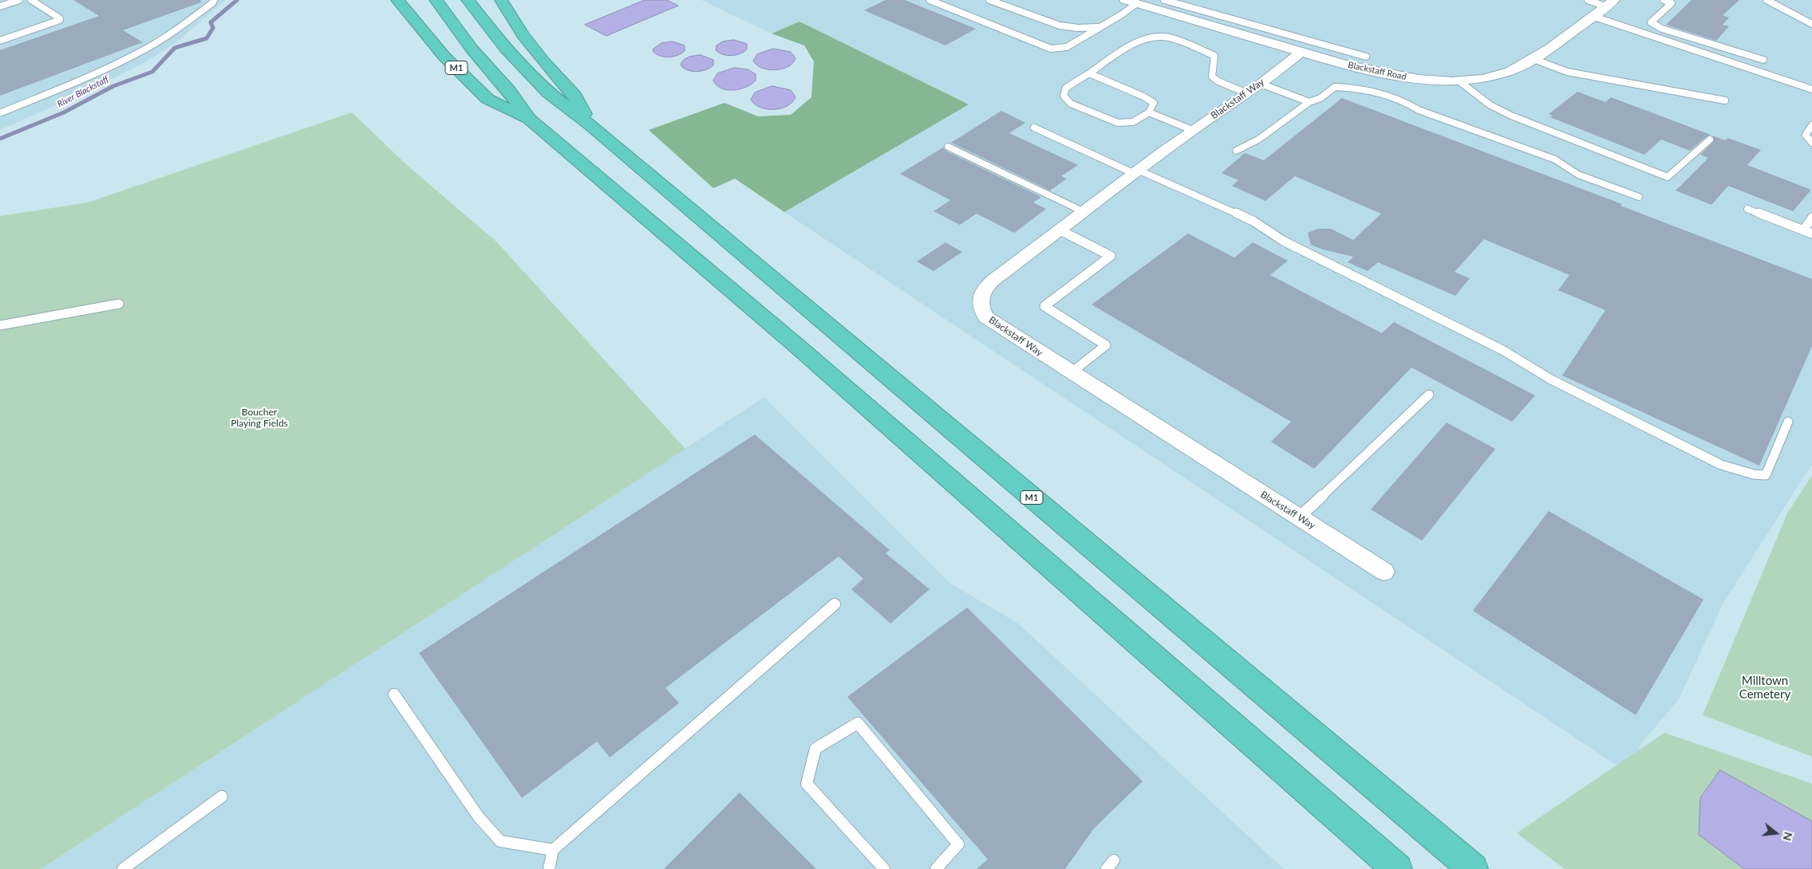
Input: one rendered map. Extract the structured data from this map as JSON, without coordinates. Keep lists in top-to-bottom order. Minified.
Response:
{"streets":{"highway":["M1"],"street":["Blackstaff Road","Blackstaff Way"]},"crossings":[["Blackstaff Road","Blackstaff Way"]],"water":["River Blackstaff"],"parks":["Boucher Playing Fields","Milltown Cemetery"],"north":"right"}
